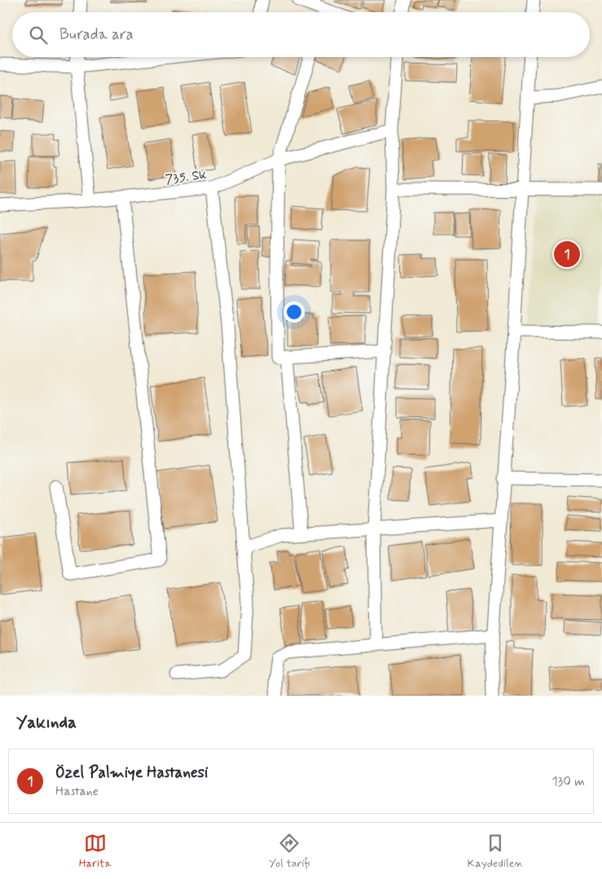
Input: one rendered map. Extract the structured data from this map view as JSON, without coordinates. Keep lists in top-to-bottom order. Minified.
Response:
{"streets":{"street":["735. Sk"]},"page":{"search":"Burada ara","pins":"1","heading":"Yakında","list":[{"mark":"1","name":"Özel Palmiye Hastanesi","note":"Hastane","value":"130 m"}],"nav":["Harita","Yol tarifi","Kaydedilen"]}}
